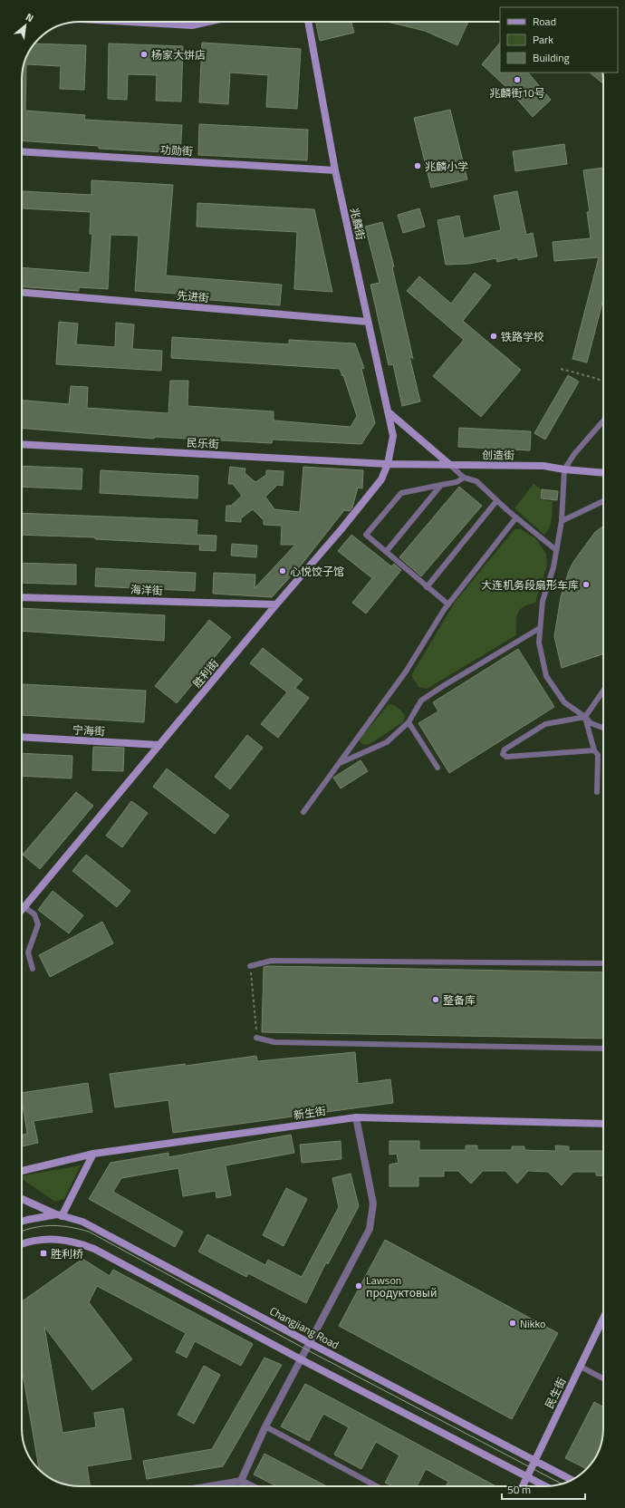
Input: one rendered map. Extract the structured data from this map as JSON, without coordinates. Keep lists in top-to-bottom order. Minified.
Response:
{"streets":{"street":["功勋街","兆麟街","先进街","民乐街","创造街","海洋街","胜利街","宁海街","新生街","Changjiang Road","民生街"]},"crossings":[["功勋街","兆麟街"],["兆麟街","先进街"],["兆麟街","胜利街"],["民乐街","创造街"],["民乐街","胜利街"],["创造街","胜利街"],["海洋街","胜利街"],["胜利街","宁海街"],["Changjiang Road","民生街"]],"places":{"other":["杨家大饼店","兆麟街10号","兆麟小学","铁路学校","心悦饺子馆","大连机务段扇形车库","整备库","Lawson продуктовый","Nikko"],"transit":["胜利桥"]},"legend":["Road","Park","Building"],"scale_bar":"50 m","north":"top right"}
